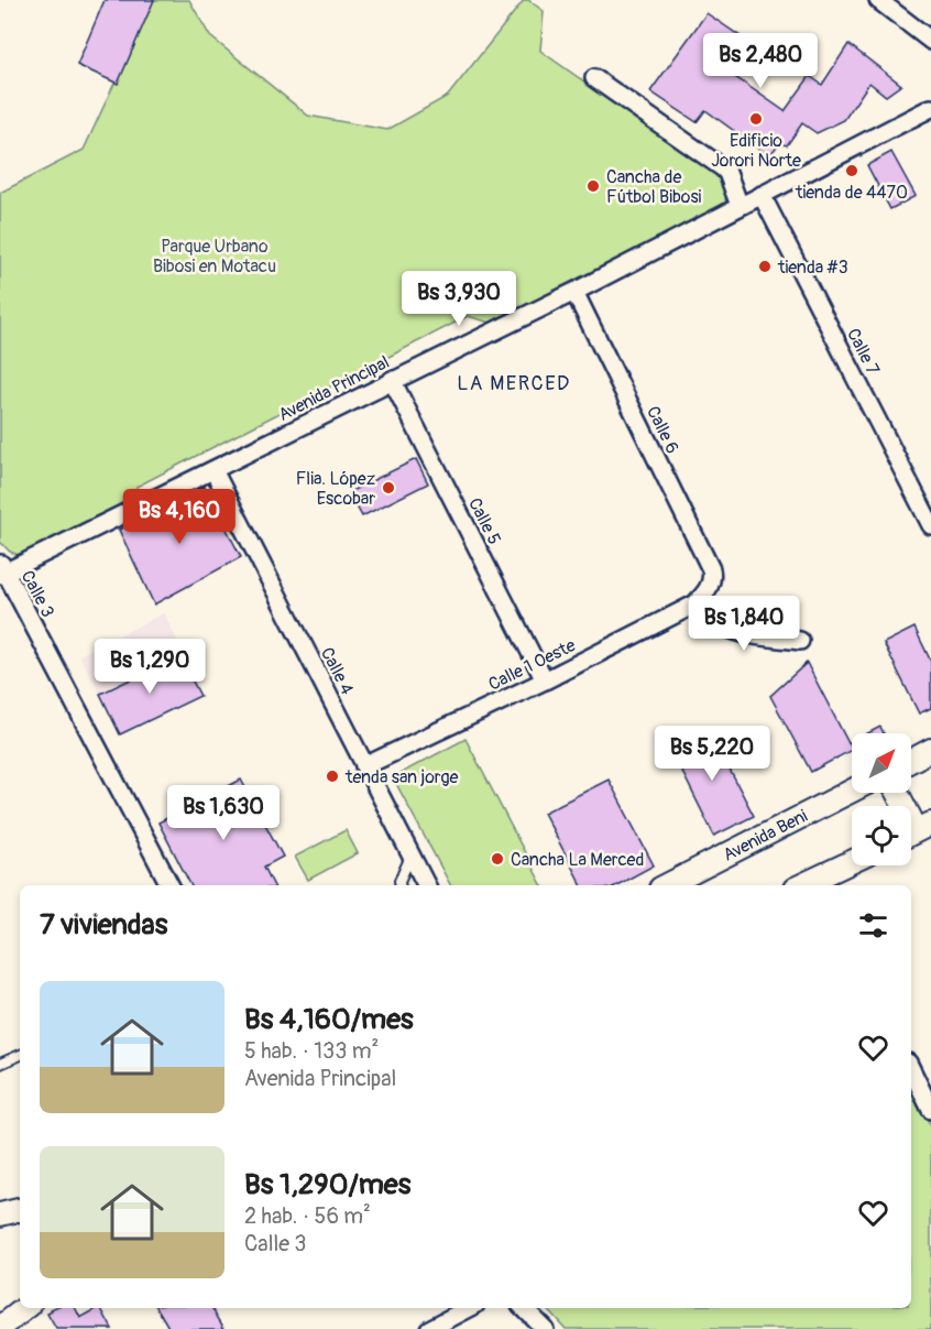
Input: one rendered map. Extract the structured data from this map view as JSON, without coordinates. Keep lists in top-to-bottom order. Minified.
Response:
{"streets":{"street":["Calle 7","Avenida Principal","Calle 6","Calle 5","Calle 3","Calle 1 Oeste","Calle 4","Avenida Beni"]},"crossings":[["Calle 7","Avenida Principal"],["Avenida Principal","Calle 6"],["Avenida Principal","Calle 5"],["Avenida Principal","Calle 3"],["Avenida Principal","Calle 4"],["Calle 6","Calle 1 Oeste"],["Calle 5","Calle 1 Oeste"],["Calle 1 Oeste","Calle 4"]],"districts":["LA MERCED"],"parks":["Parque Urbano Bibosi en Motacu"],"places":["Edificio Jorori Norte","tienda de 4470","Cancha de Fútbol Bibosi","tienda #3","Flia. López Escobar","tenda san jorge","Cancha La Merced"],"north":"top right","page":{"price":["Bs 2,480","Bs 3,930","Bs 4,160","Bs 1,840","Bs 1,290","Bs 5,220","Bs 1,630"],"heading":"7 viviendas","list":[{"name":"Bs 4,160/mes","note":"5 hab. · 133 m² · Avenida Principal"},{"name":"Bs 1,290/mes","note":"2 hab. · 56 m² · Calle 3"}]}}
